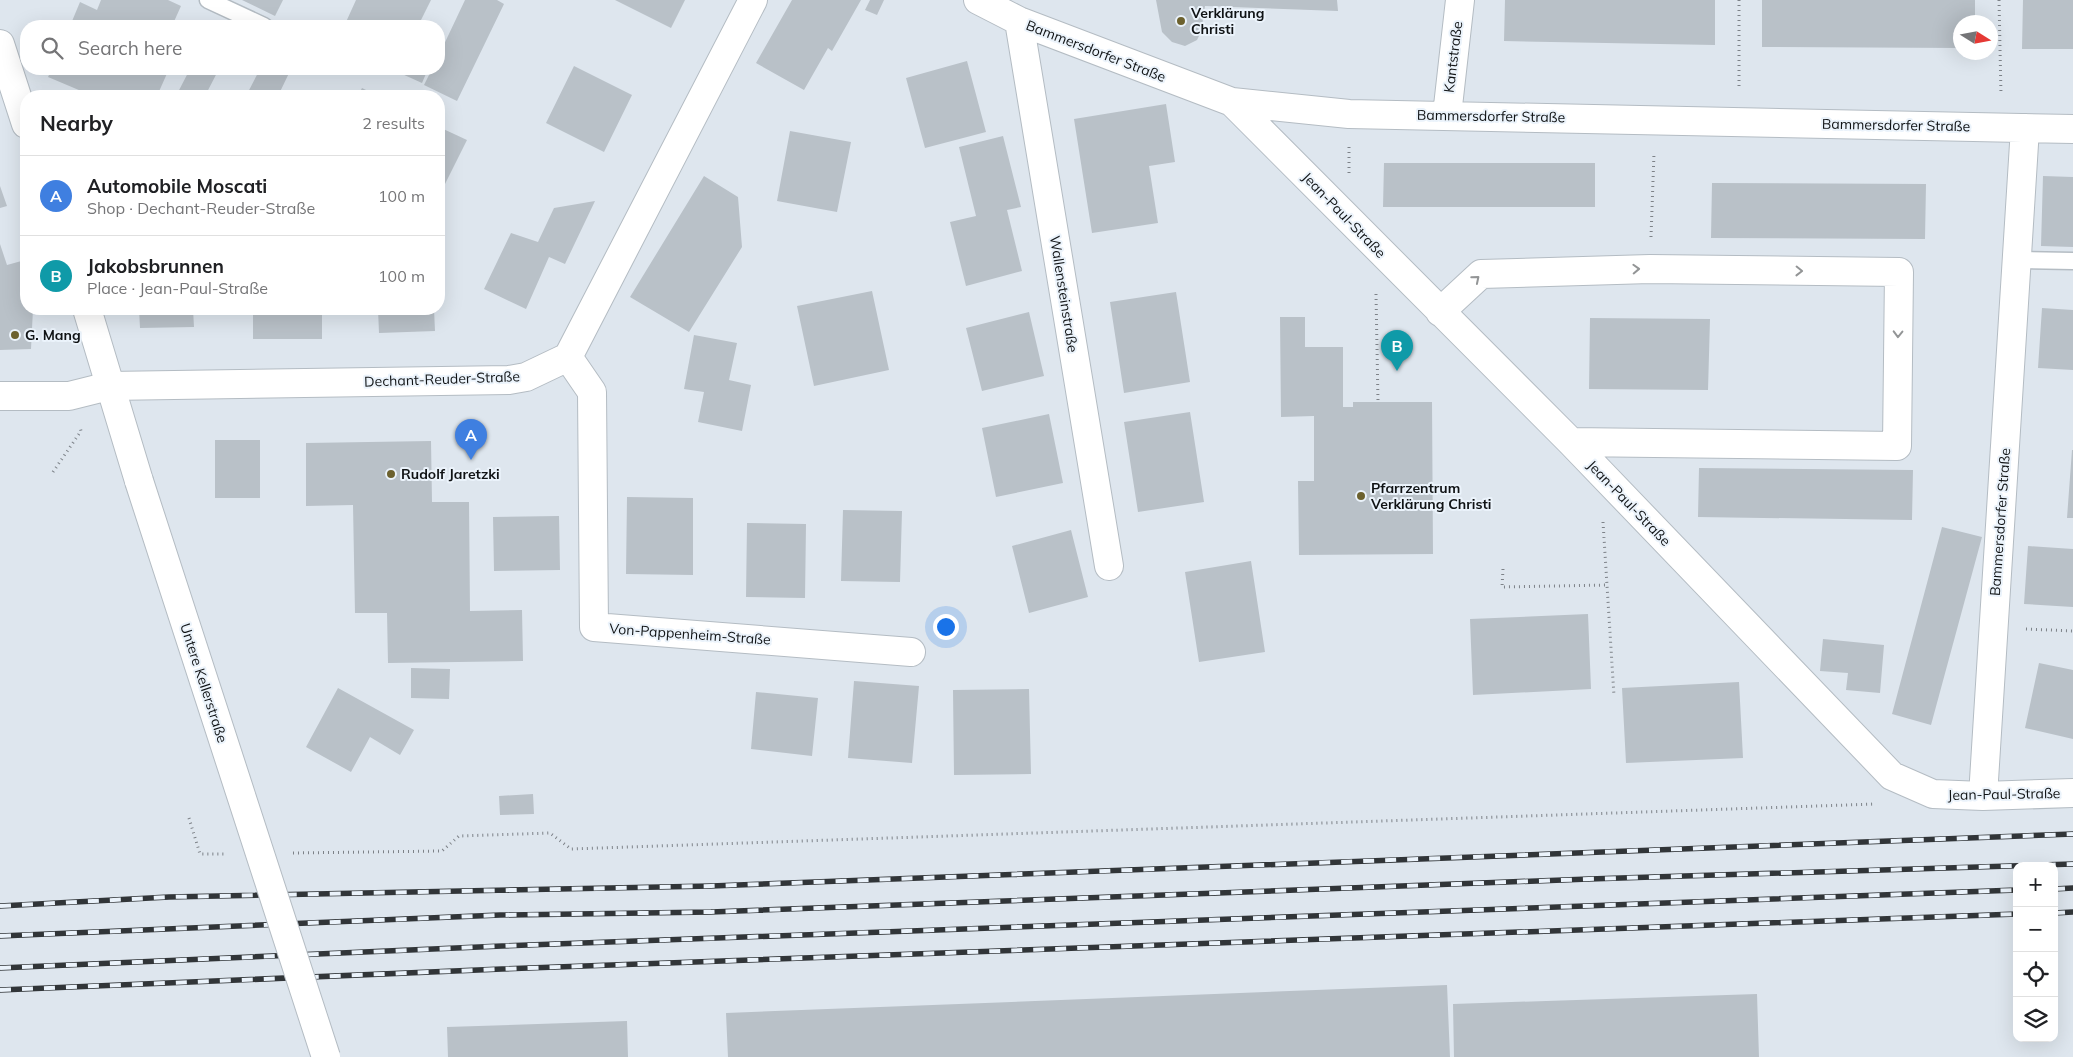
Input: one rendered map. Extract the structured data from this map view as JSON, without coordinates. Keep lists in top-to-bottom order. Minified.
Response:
{"streets":{"street":["Bammersdorfer Straße","Kantstraße","Jean-Paul-Straße","Wallensteinstraße","Dechant-Reuder-Straße","Von-Pappenheim-Straße","Untere Kellerstraße"]},"crossings":[["Bammersdorfer Straße","Kantstraße"],["Bammersdorfer Straße","Jean-Paul-Straße"],["Bammersdorfer Straße","Wallensteinstraße"],["Dechant-Reuder-Straße","Von-Pappenheim-Straße"],["Dechant-Reuder-Straße","Untere Kellerstraße"]],"places":["Verklärung Christi","G. Mang","Rudolf Jaretzki","Pfarrzentrum Verklärung Christi"],"north":"right","page":{"search":"Search here","heading":["Nearby","2 results"],"list":[{"mark":"A","name":"Automobile Moscati","note":"Shop · Dechant-Reuder-Straße","value":"100 m"},{"mark":"B","name":"Jakobsbrunnen","note":"Place · Jean-Paul-Straße","value":"100 m"}],"pins":["B","A"],"map_buttons":["+","−"]}}
